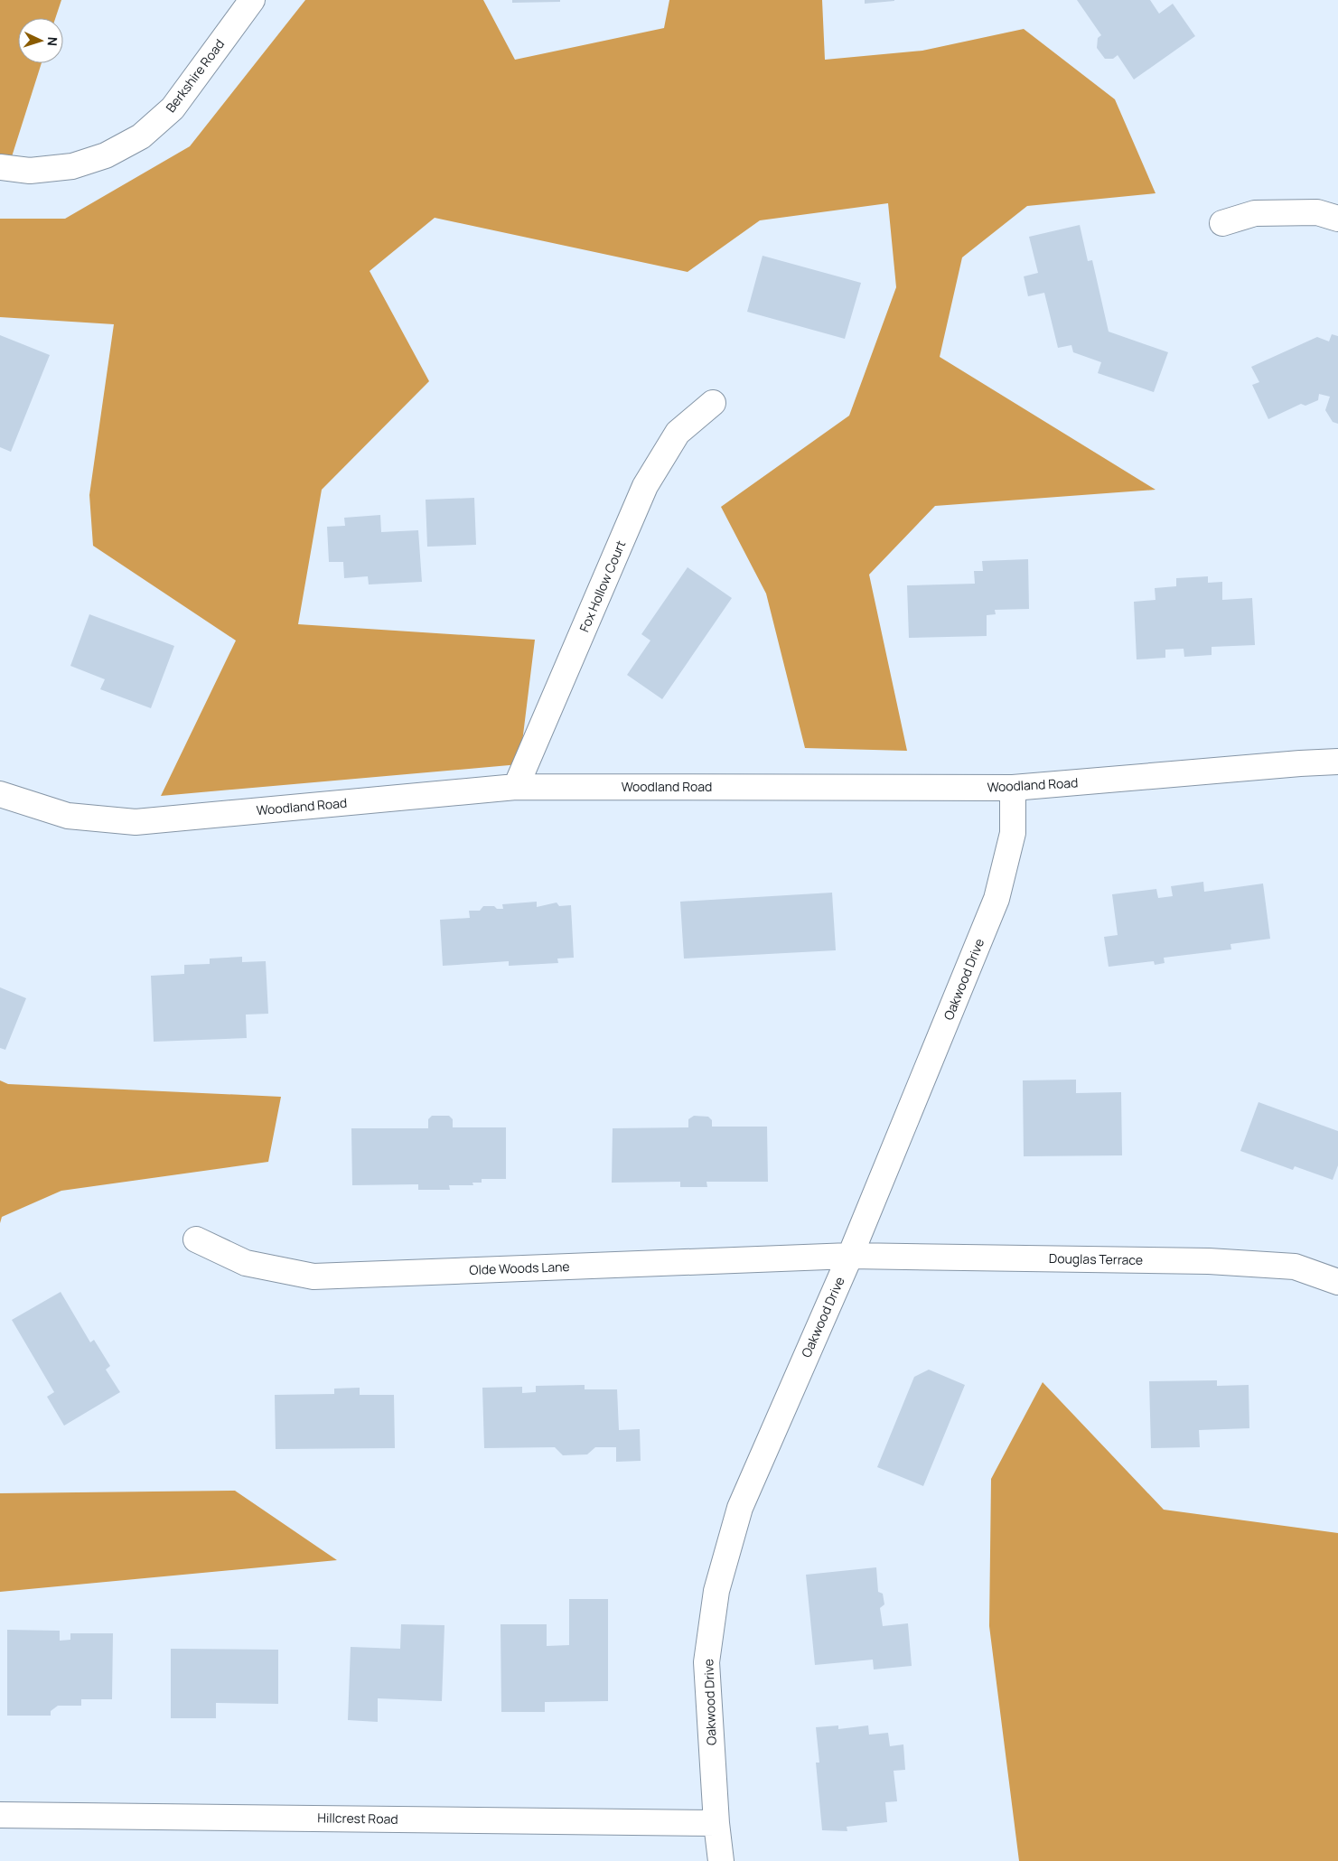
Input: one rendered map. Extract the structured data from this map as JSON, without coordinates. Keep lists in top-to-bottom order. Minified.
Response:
{"streets":{"street":["Berkshire Road","Fox Hollow Court","Woodland Road","Oakwood Drive","Douglas Terrace","Olde Woods Lane","Hillcrest Road"]},"crossings":[["Fox Hollow Court","Woodland Road"],["Woodland Road","Oakwood Drive"],["Oakwood Drive","Douglas Terrace"],["Oakwood Drive","Olde Woods Lane"],["Oakwood Drive","Hillcrest Road"],["Douglas Terrace","Olde Woods Lane"]],"north":"right"}
